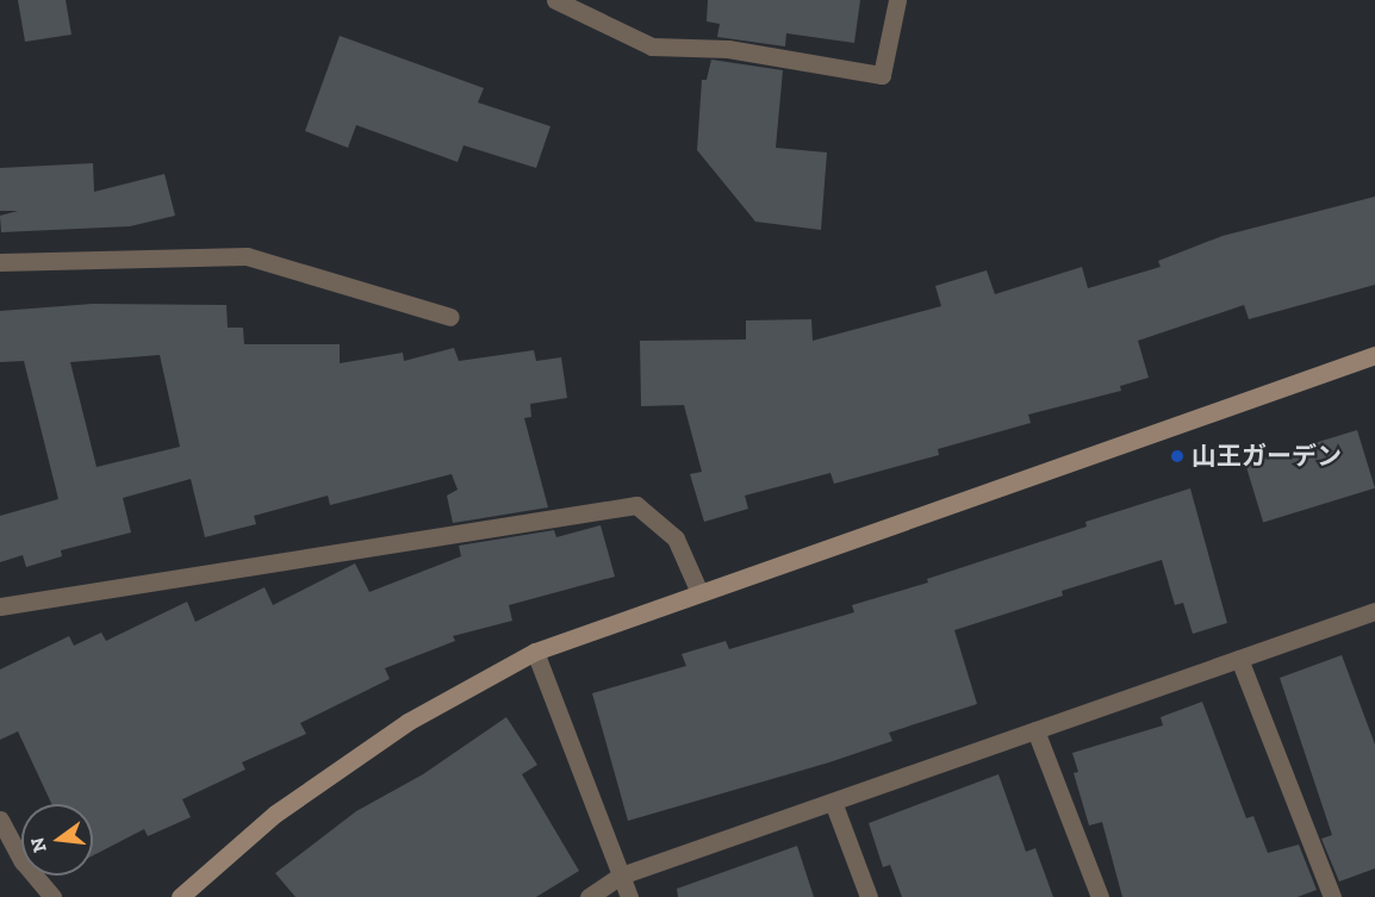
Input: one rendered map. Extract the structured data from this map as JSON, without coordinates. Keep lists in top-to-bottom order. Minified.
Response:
{"places":["山王ガーデン"],"north":"left"}
